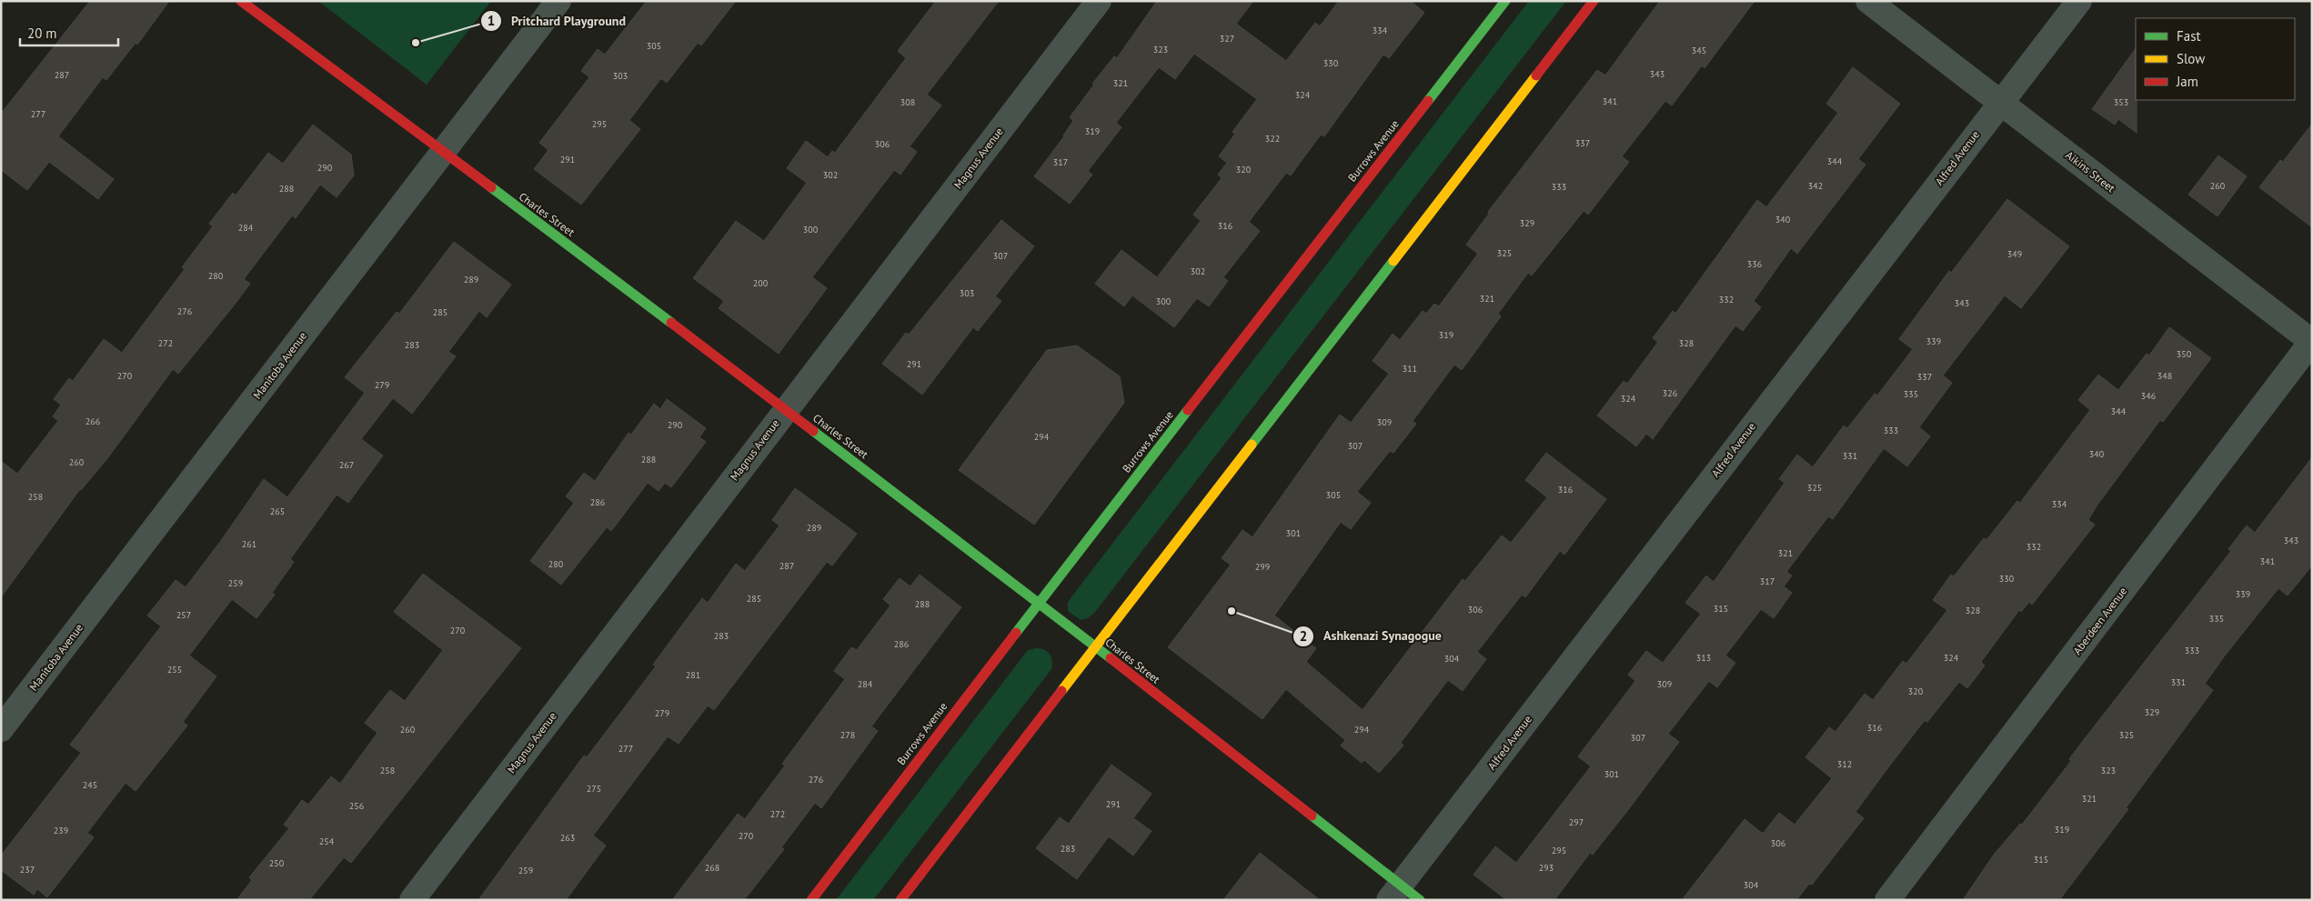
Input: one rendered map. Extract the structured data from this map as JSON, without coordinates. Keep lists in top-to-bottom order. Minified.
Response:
{"streets":{"street":["Burrows Avenue","Magnus Avenue","Alfred Avenue","Aikins Street","Charles Street","Manitoba Avenue","Aberdeen Avenue"]},"crossings":[["Burrows Avenue","Charles Street"],["Magnus Avenue","Charles Street"],["Alfred Avenue","Aikins Street"],["Alfred Avenue","Charles Street"],["Aikins Street","Aberdeen Avenue"],["Charles Street","Manitoba Avenue"]],"places":["Pritchard Playground","Ashkenazi Synagogue"],"house_numbers":["334","327","305","323","345","330","343","287","303","321","324","341","308","353","277","295","319","322","337","306","291","344","317","290","320","302","342","260","333","288","340","329","316","284","300","325","349","307","336","302","280","289","200","303","321","332","300","343","276","285","319","339","272","328","283","350","291","311","270","348","337","279","326","335","346","324","344","266","309","290","333","294","307","340","331","288","260","267","325","316","305","258","286","334","265","289","301","343","261","332","321","341","280","287","299","330","317","259","339","285","288","315","306","328","257","335","270","283","286","333","313","324","304","255","281","331","284","309","320","329","279","316","260","294","278","325","307","277","312","258","323","301","276","245","275","321","291","256","272","297","319","239","270","263","254","306","283","295","315","250","268","293","237","259","304"],"legend":["Fast","Slow","Jam"],"scale_bar":"20 m"}
